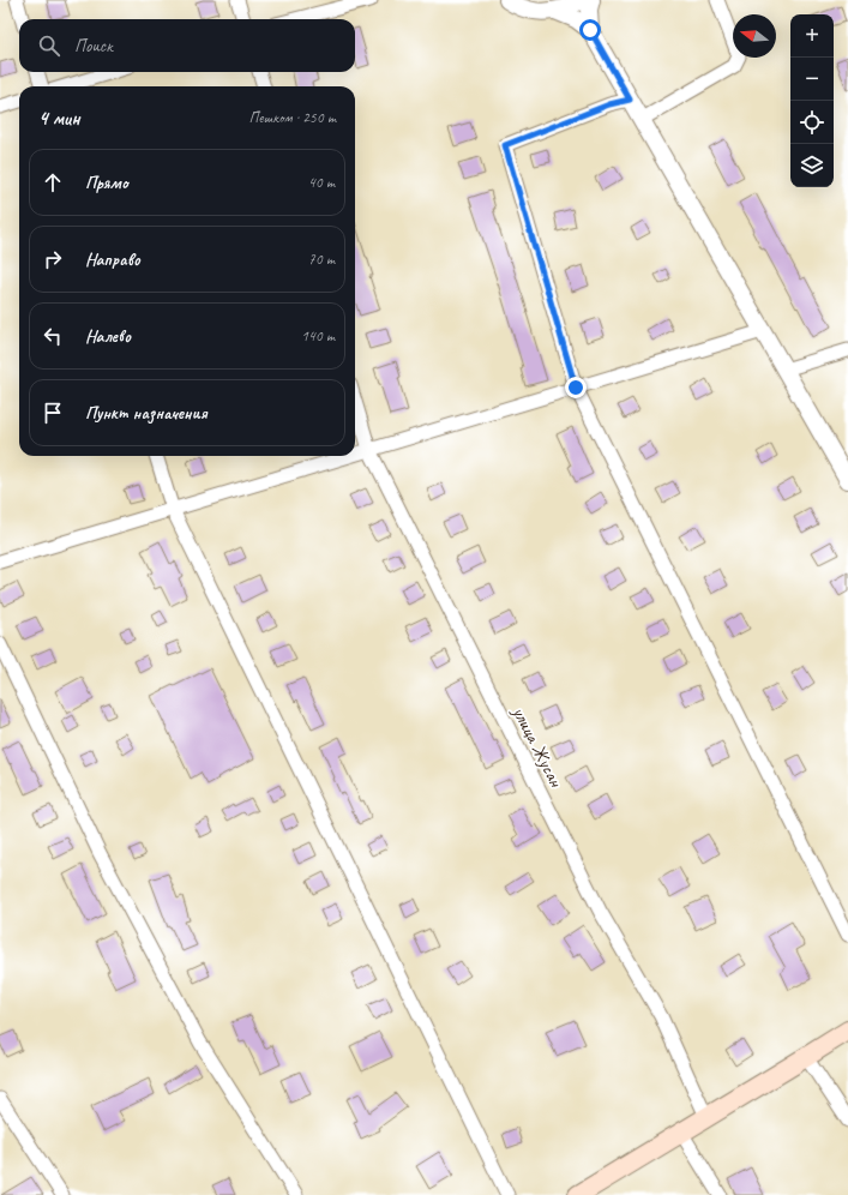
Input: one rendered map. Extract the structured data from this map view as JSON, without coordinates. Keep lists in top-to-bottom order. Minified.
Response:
{"streets":{"street":["улица Жусан"]},"north":"left","page":{"map_buttons":["+","−"],"search":"Поиск","heading":["4 мин","Пешком · 250 m"],"list":[["Прямо","40 m"],["Направо","70 m"],["Налево","140 m"],"Пункт назначения"]}}
